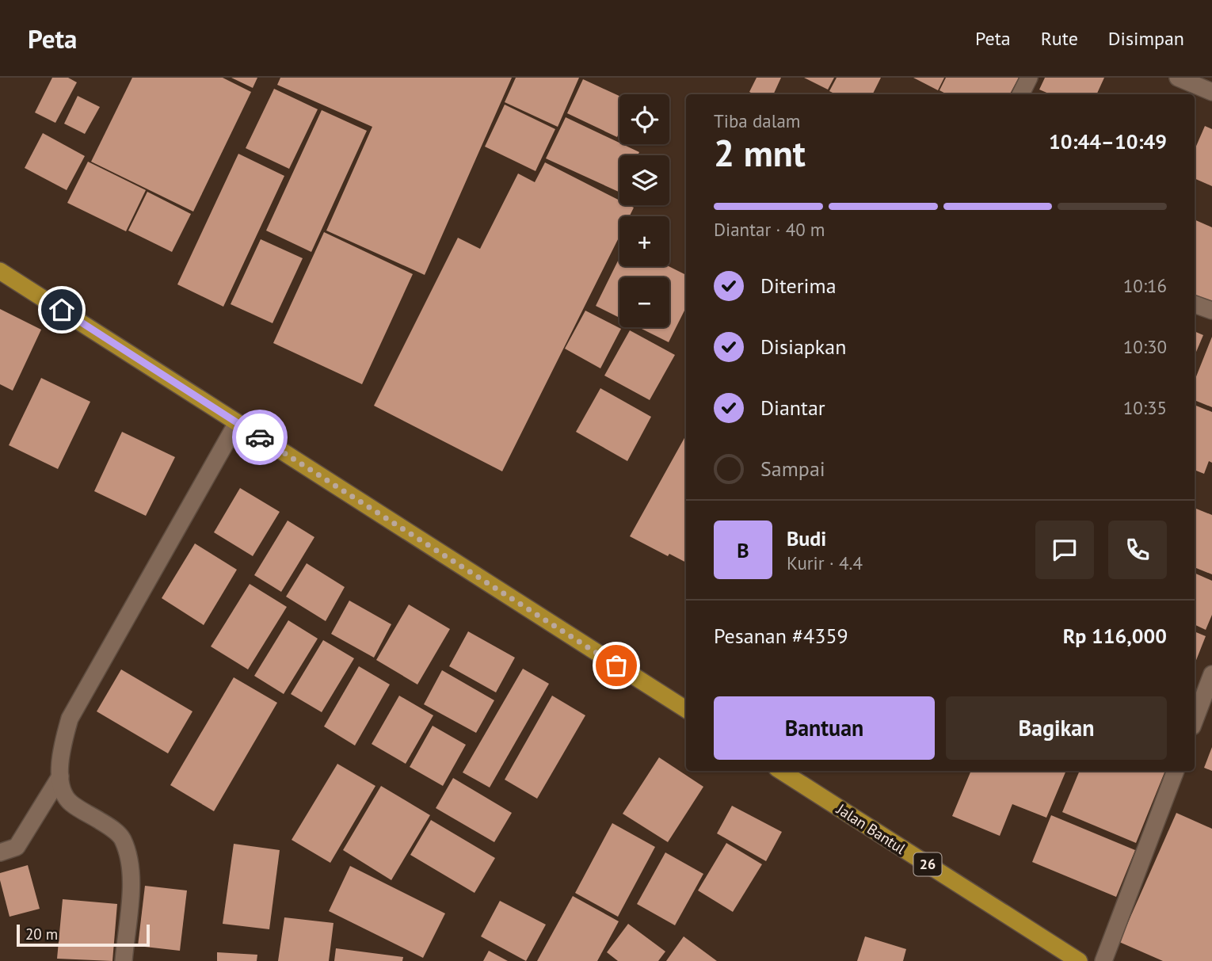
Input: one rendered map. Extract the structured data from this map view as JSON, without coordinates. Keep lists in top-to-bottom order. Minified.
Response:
{"streets":{"main road":["Jalan Bantul","26"]},"scale_bar":"20 m","page":{"header":"Peta","nav":["Peta","Rute","Disimpan"],"map_buttons":["+","−"],"heading":["2 mnt","Tiba dalam","10:44–10:49"],"panel":["Budi","Kurir · 4.4","Pesanan #4359","Rp 116,000"],"bar":"Diantar · 40 m","list":[["Diterima","10:16"],["Disiapkan","10:30"],["Diantar","10:35"],"Sampai"],"round":"B","buttons":["Bantuan","Bagikan"],"scale":"20 m"}}
